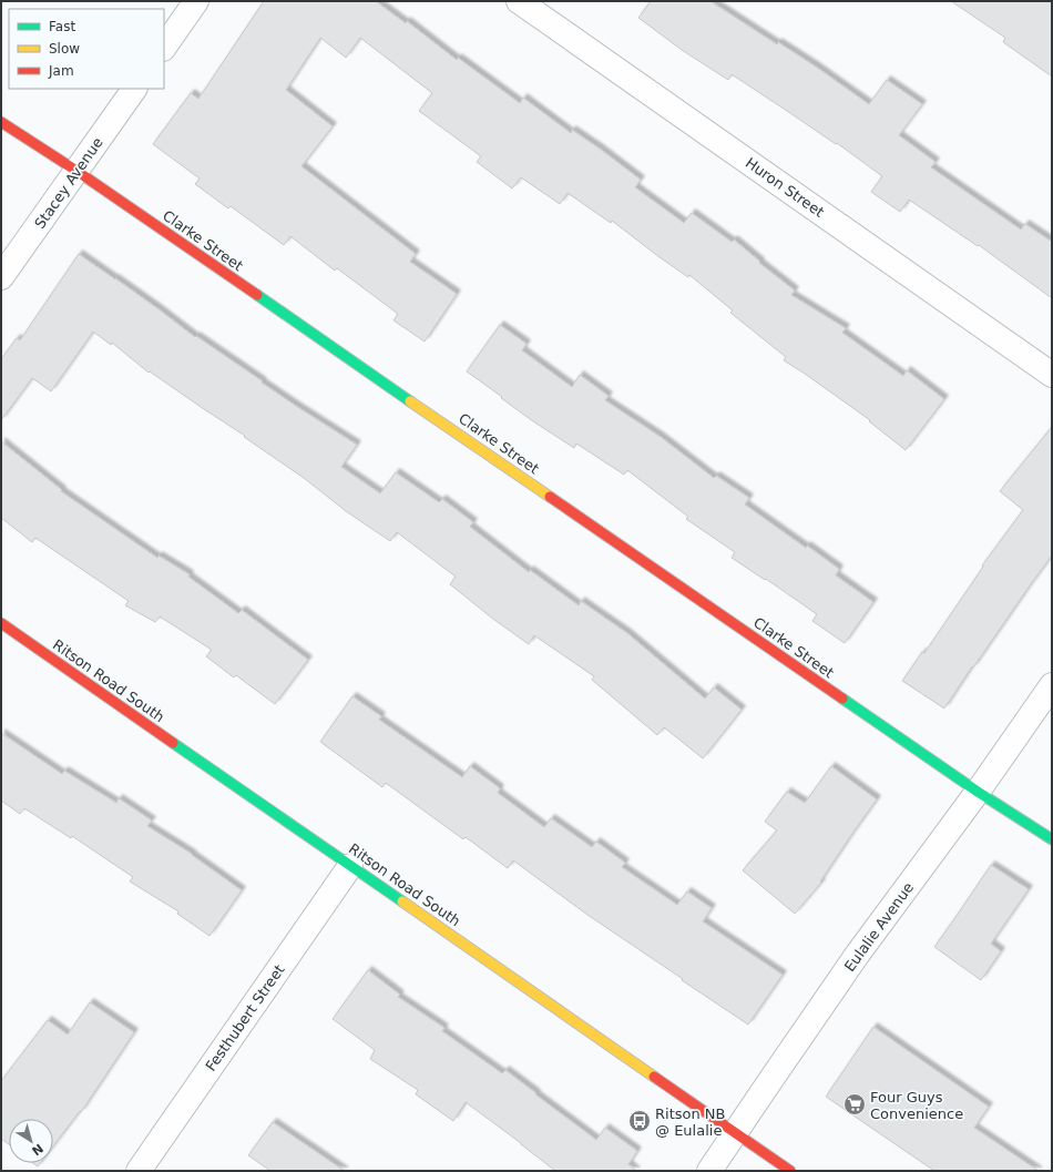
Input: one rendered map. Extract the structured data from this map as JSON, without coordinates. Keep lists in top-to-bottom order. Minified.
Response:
{"streets":{"street":["Stacey Avenue","Huron Street","Clarke Street","Ritson Road South","Eulalie Avenue","Festhubert Street"]},"crossings":[["Stacey Avenue","Clarke Street"],["Clarke Street","Eulalie Avenue"],["Ritson Road South","Eulalie Avenue"],["Ritson Road South","Festhubert Street"]],"places":{"supermarket":["Four Guys Convenience"],"bus stop":["Ritson NB @ Eulalie"]},"legend":["Fast","Slow","Jam"],"north":"bottom right"}
